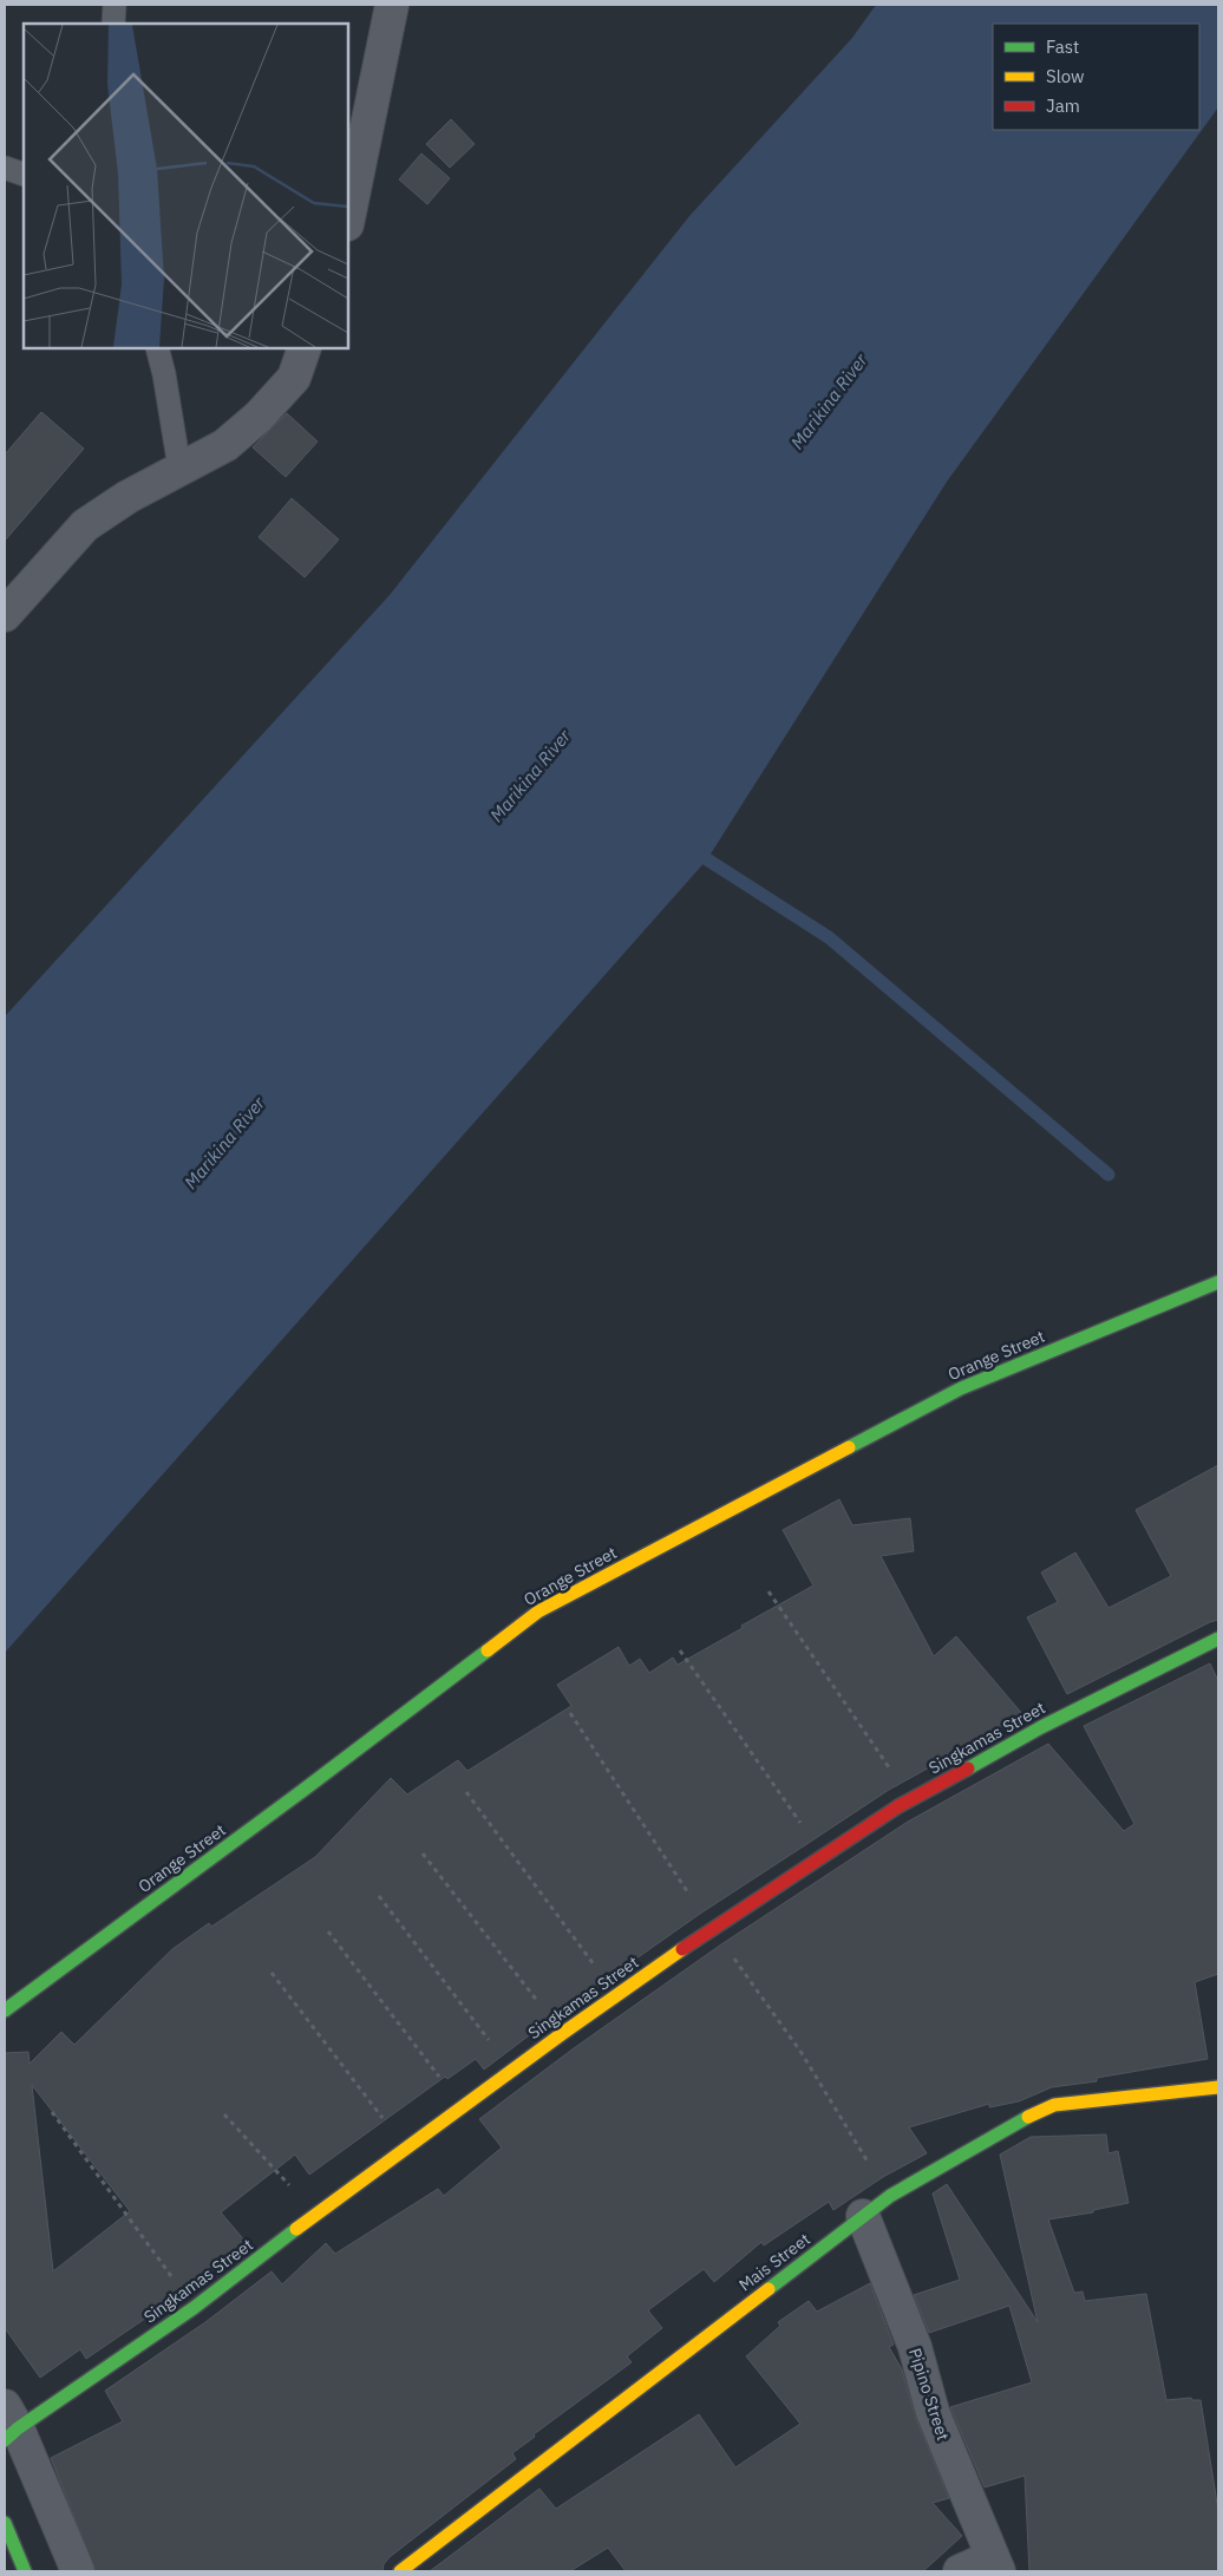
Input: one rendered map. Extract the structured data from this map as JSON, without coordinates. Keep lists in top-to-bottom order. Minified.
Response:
{"streets":{"street":["Orange Street","Singkamas Street","Mais Street","Pipino Street"]},"crossings":[["Mais Street","Pipino Street"]],"water":["Marikina River"],"legend":["Fast","Slow","Jam"]}
